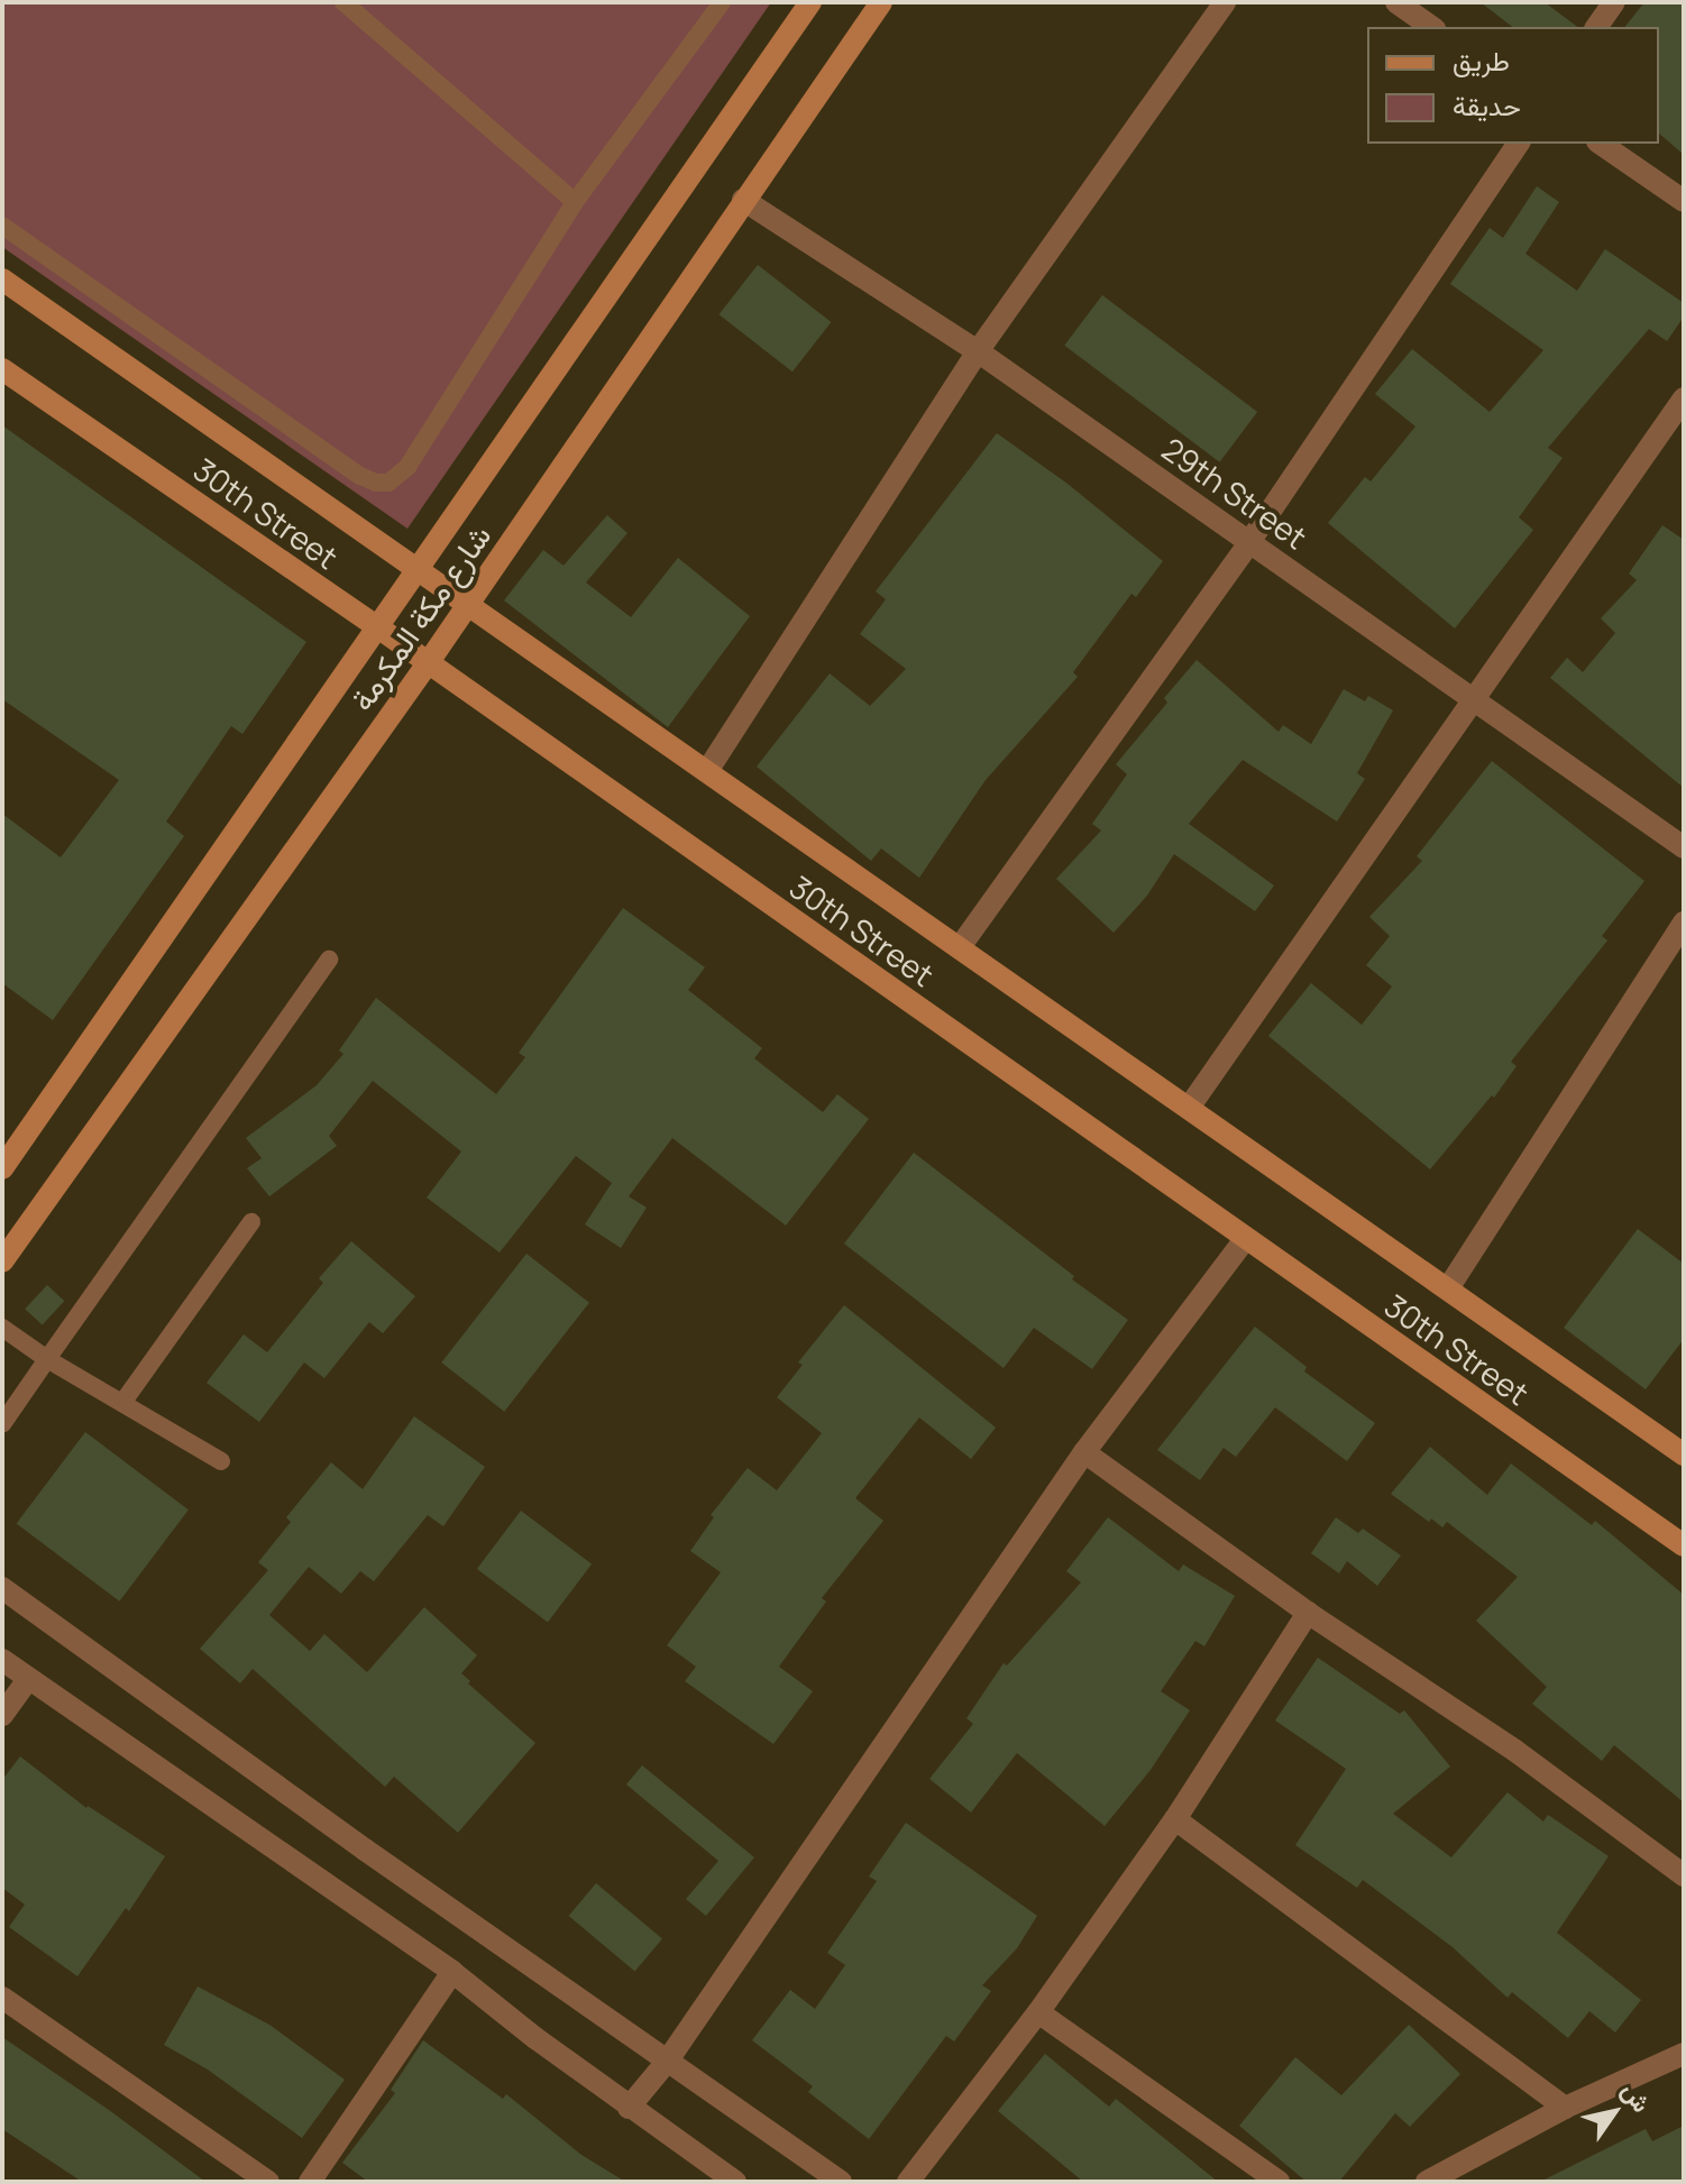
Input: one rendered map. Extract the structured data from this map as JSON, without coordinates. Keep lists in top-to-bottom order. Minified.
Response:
{"streets":{"street":["29th Street","30th Street","شارع مكة المكرمة"]},"crossings":[["29th Street","شارع مكة المكرمة"],["30th Street","شارع مكة المكرمة"]],"legend":["طريق","حديقة"],"north":"top right"}
